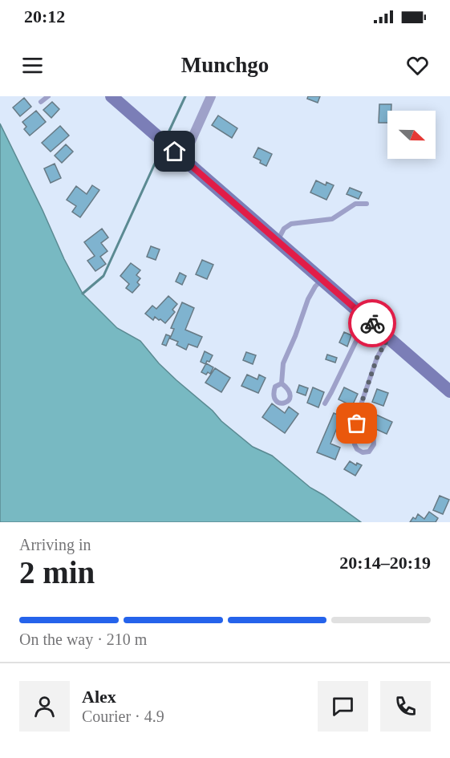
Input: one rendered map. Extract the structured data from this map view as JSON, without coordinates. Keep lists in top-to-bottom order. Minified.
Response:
{"north":"right","page":{"status":"20:12","header":"Munchgo","heading":["2 min","Arriving in","20:14–20:19"],"panel":["Alex","Courier · 4.9"],"bar":"On the way · 210 m"}}
